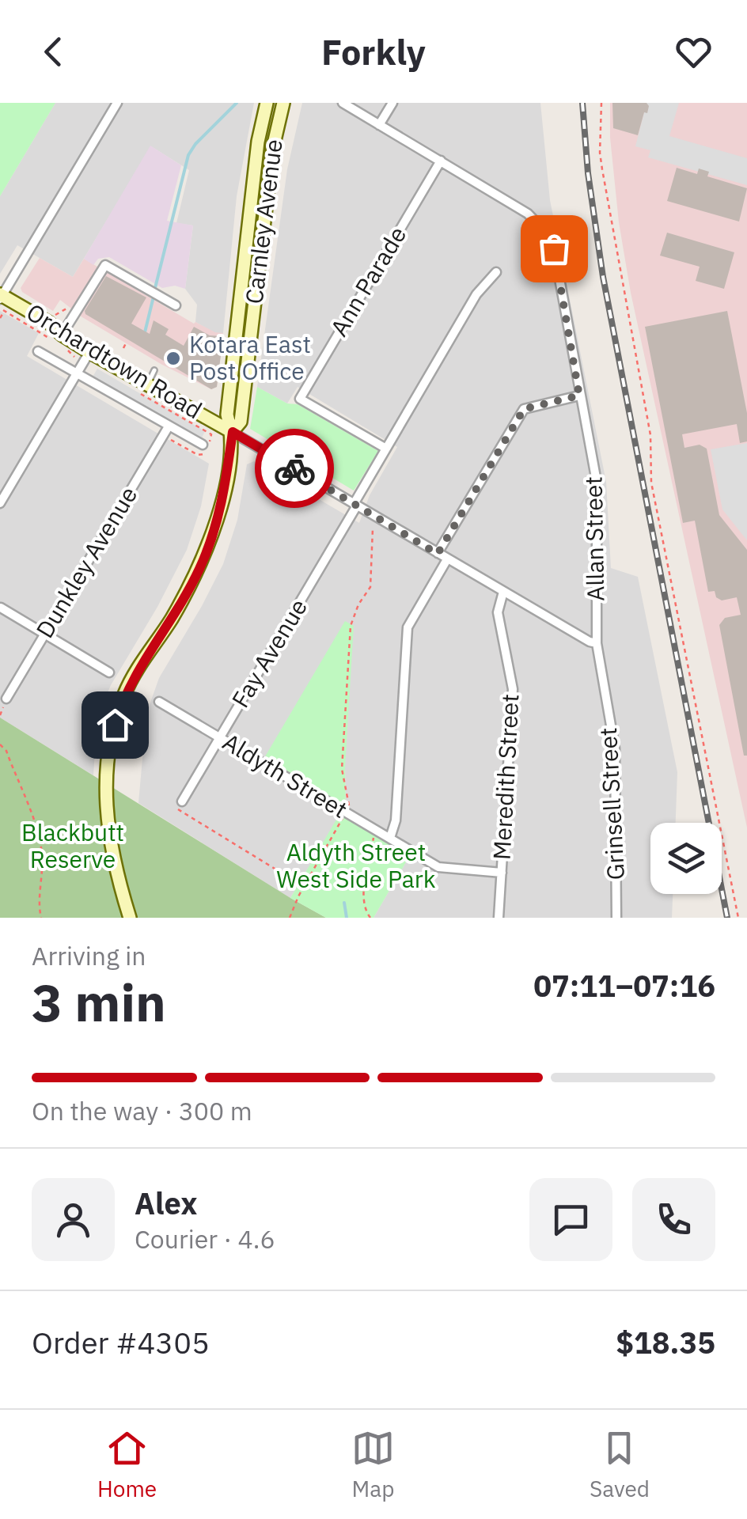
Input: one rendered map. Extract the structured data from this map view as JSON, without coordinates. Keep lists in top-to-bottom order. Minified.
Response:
{"streets":{"main road":["Carnley Avenue","Orchardtown Road"],"street":["Ann Parade","Allan Street","Dunkley Avenue","Fay Avenue","Aldyth Street","Meredith Street","Grinsell Street"]},"crossings":[["Carnley Avenue","Orchardtown Road"],["Ann Parade","Allan Street"],["Ann Parade","Fay Avenue"],["Orchardtown Road","Allan Street"],["Orchardtown Road","Dunkley Avenue"],["Orchardtown Road","Fay Avenue"],["Orchardtown Road","Meredith Street"],["Orchardtown Road","Grinsell Street"],["Allan Street","Grinsell Street"],["Fay Avenue","Aldyth Street"],["Aldyth Street","Meredith Street"]],"parks":["Blackbutt Reserve","Aldyth Street West Side Park"],"places":["Kotara East Post Office"],"page":{"header":"Forkly","heading":["3 min","Arriving in","07:11–07:16"],"panel":["Alex","Courier · 4.6","Order #4305","$18.35"],"bar":"On the way · 300 m","tabs":["Home","Map","Saved"]}}
